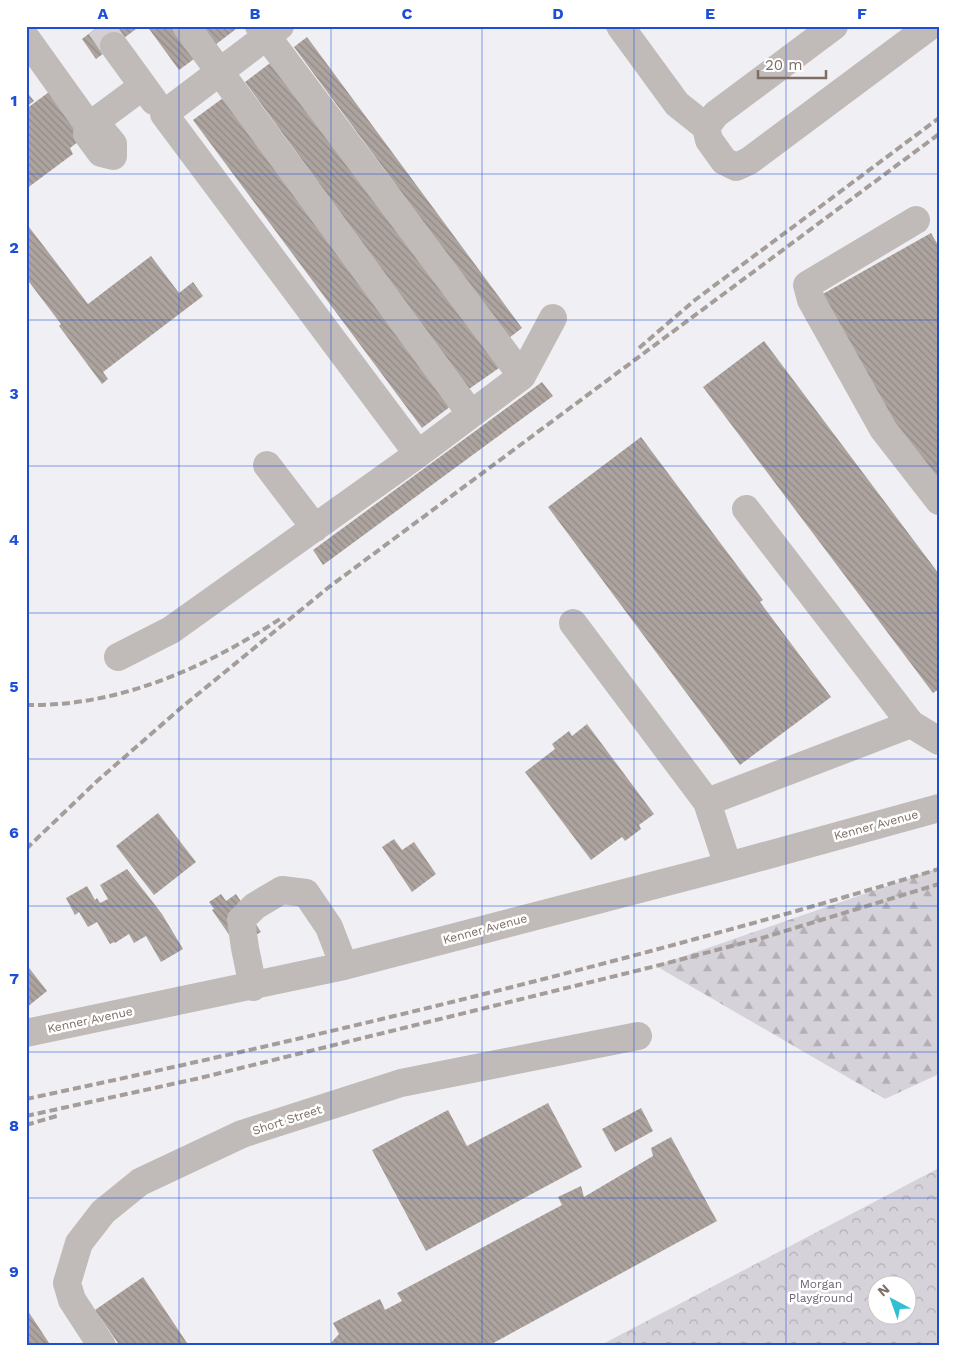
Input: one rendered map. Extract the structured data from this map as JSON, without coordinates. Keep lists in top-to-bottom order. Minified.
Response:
{"streets":{"street":["Kenner Avenue","Short Street"]},"parks":["Morgan Playground"],"scale_bar":"20 m","north":"top left","grid":{"columns":["A","B","C","D","E","F"],"rows":["1","2","3","4","5","6","7","8","9"]}}
